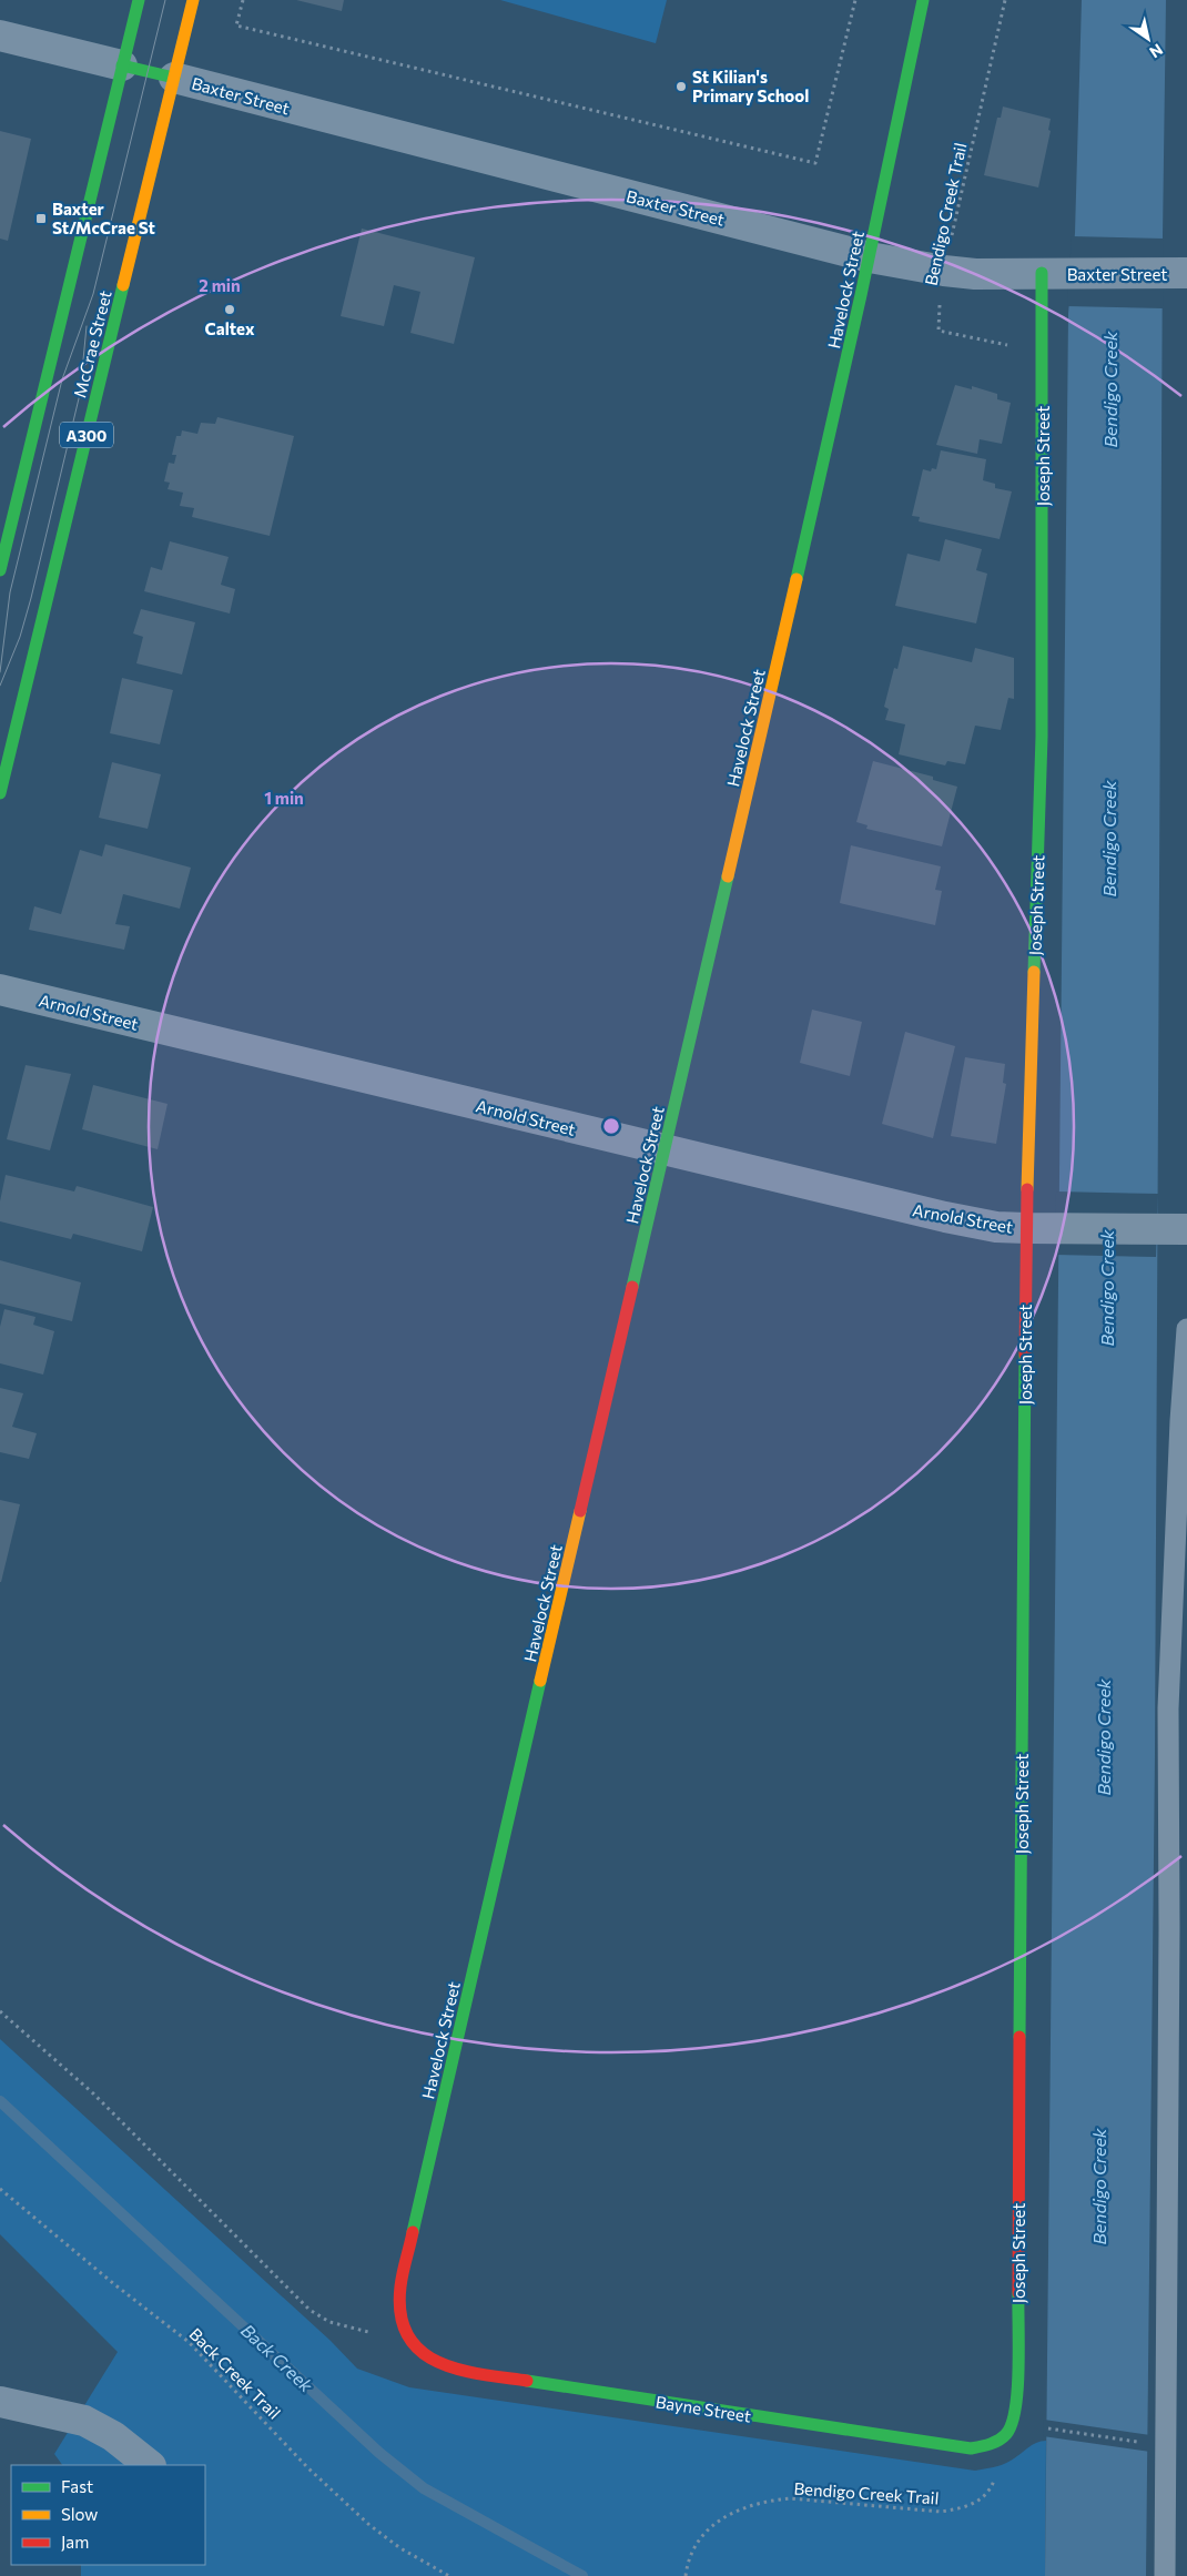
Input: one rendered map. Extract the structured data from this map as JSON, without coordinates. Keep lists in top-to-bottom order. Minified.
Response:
{"streets":{"main road":["Havelock Street","McCrae Street","A300","Joseph Street","Bayne Street"],"street":["Baxter Street","Arnold Street"],"path":["Bendigo Creek Trail","Back Creek Trail"]},"crossings":[["Baxter Street","Bendigo Creek Trail"],["Baxter Street","Havelock Street"],["Baxter Street","McCrae Street"],["Baxter Street","Joseph Street"],["Bendigo Creek Trail","Joseph Street"],["Bendigo Creek Trail","Bayne Street"],["Havelock Street","Arnold Street"],["Havelock Street","Bayne Street"],["Joseph Street","Arnold Street"],["Joseph Street","Bayne Street"]],"water":["Bendigo Creek","Back Creek"],"places":{"other":["St Kilian's Primary School","Caltex"],"transit":["Baxter St/McCrae St"]},"legend":["Fast","Slow","Jam"],"north":"bottom right","rings":["2 min","1 min"]}
